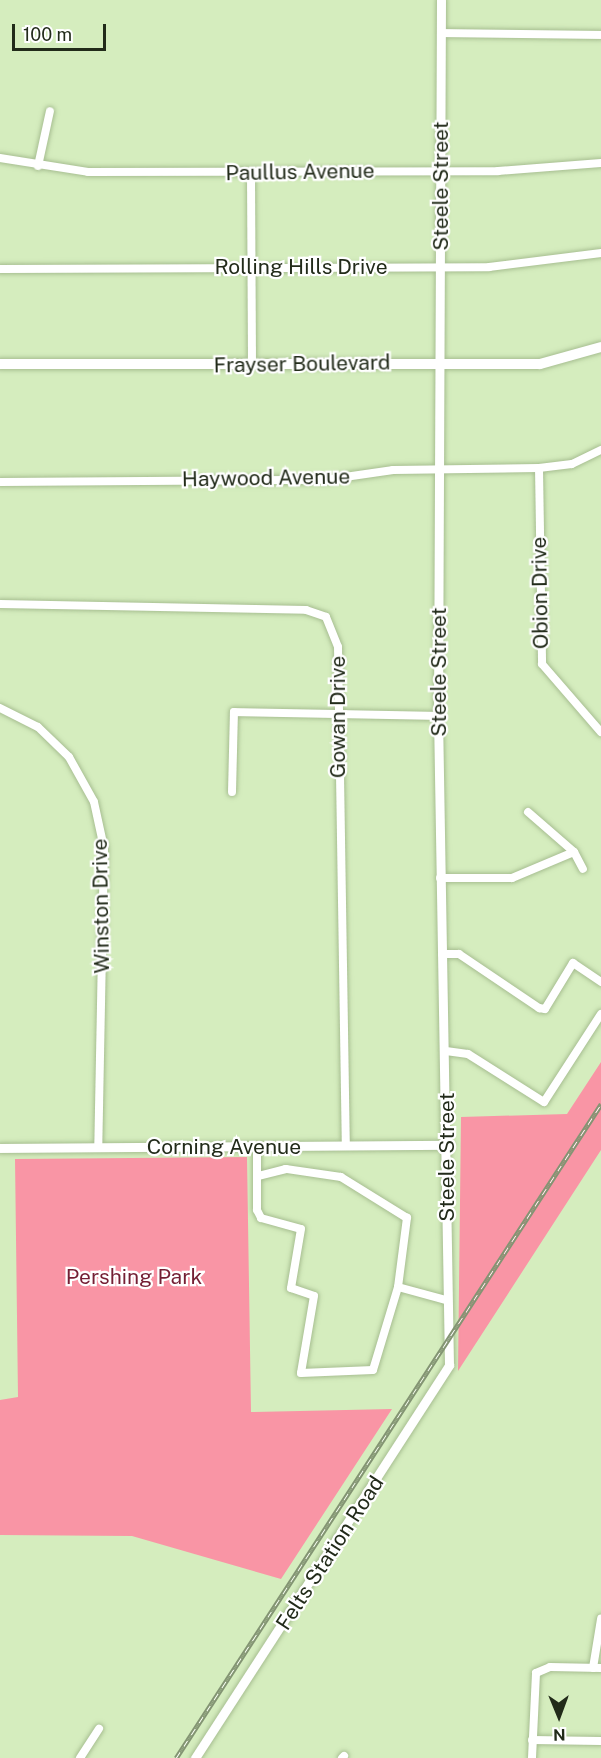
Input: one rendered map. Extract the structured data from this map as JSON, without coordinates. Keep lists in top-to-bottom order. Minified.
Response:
{"streets":{"main road":["Frayser Boulevard"],"street":["Paullus Avenue","Steele Street","Rolling Hills Drive","Haywood Avenue","Obion Drive","Gowan Drive","Winston Drive","Corning Avenue","Felts Station Road"]},"crossings":[["Paullus Avenue","Steele Street"],["Steele Street","Rolling Hills Drive"],["Steele Street","Frayser Boulevard"],["Steele Street","Haywood Avenue"],["Steele Street","Corning Avenue"],["Steele Street","Felts Station Road"],["Haywood Avenue","Obion Drive"],["Gowan Drive","Corning Avenue"],["Winston Drive","Corning Avenue"]],"parks":["Pershing Park"],"scale_bar":"100 m","north":"bottom"}
